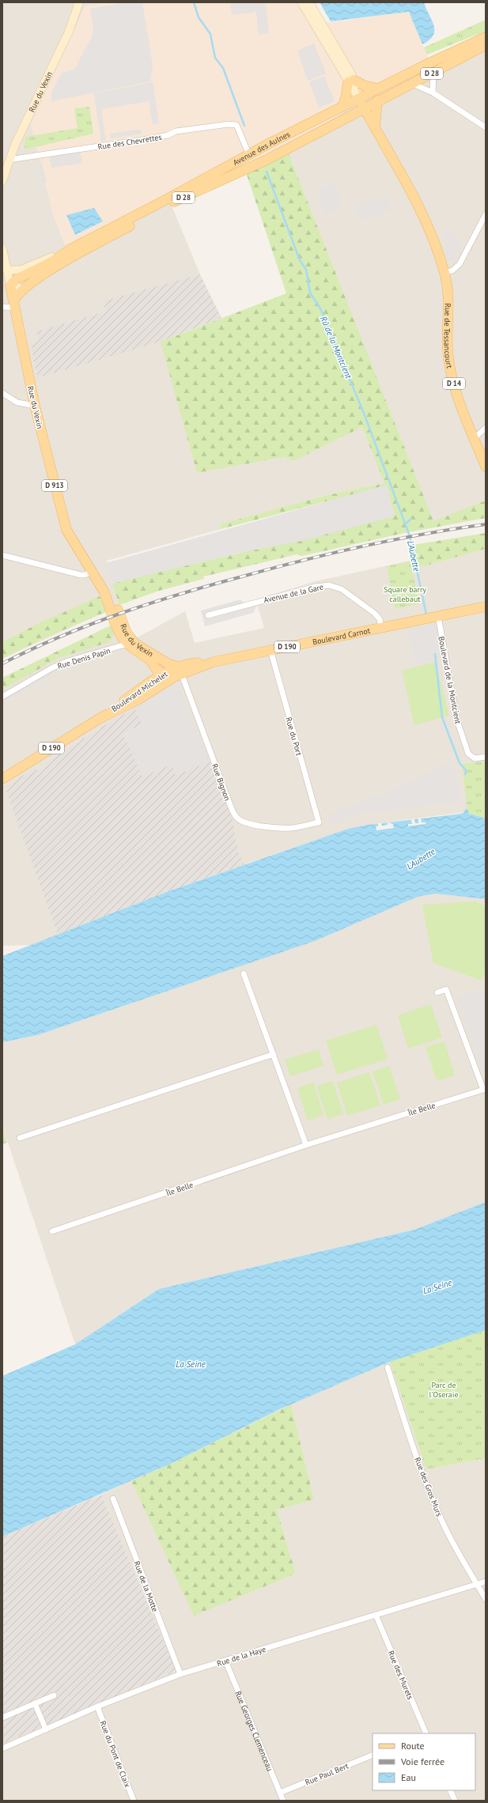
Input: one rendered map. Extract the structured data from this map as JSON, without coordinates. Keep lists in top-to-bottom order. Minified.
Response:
{"streets":{"main road":["D 28","Rue du Vexin","Avenue des Aulnes","Rue de Tessancourt","D 14","D 913","Boulevard Carnot","D 190","Boulevard Michelet"],"street":["Rue des Chevrettes","Avenue de la Gare","Rue Denis Papin","Boulevard de la Montcient","Rue du Port","Rue Bignon","Île Belle","Rue des Gros Murs","Rue de la Motte","Rue de la Haye","Rue des Murets","Rue Georges Clemenceau","Rue du Pont de Claix","Rue Paul Bert"]},"crossings":[["D 28","Rue du Vexin"],["D 28","Avenue des Aulnes"],["D 28","D 14"],["Rue du Vexin","Rue des Chevrettes"],["Rue du Vexin","Boulevard Carnot"],["Rue du Vexin","Rue Denis Papin"],["Rue du Vexin","Boulevard Michelet"],["Rue du Vexin","Rue Bignon"],["Rue des Chevrettes","Avenue des Aulnes"],["Avenue des Aulnes","D 14"],["Rue de Tessancourt","D 14"],["Avenue de la Gare","Boulevard Carnot"],["Boulevard Carnot","D 190"],["Boulevard Carnot","Boulevard de la Montcient"],["Boulevard Carnot","Boulevard Michelet"],["Boulevard Carnot","Rue du Port"],["Boulevard Carnot","Rue Bignon"],["D 190","Boulevard de la Montcient"],["Boulevard Michelet","Rue Bignon"],["Rue du Port","Rue Bignon"],["Rue des Gros Murs","Rue de la Haye"],["Rue de la Motte","Rue de la Haye"],["Rue de la Haye","Rue des Murets"],["Rue de la Haye","Rue Georges Clemenceau"],["Rue de la Haye","Rue du Pont de Claix"],["Rue Georges Clemenceau","Rue Paul Bert"]],"water":["Rû de la Montcient","L'Aubette","La Seine"],"parks":["Square barry callebaut","Parc de l'Oseraie"],"legend":["Route","Voie ferrée","Eau"]}
